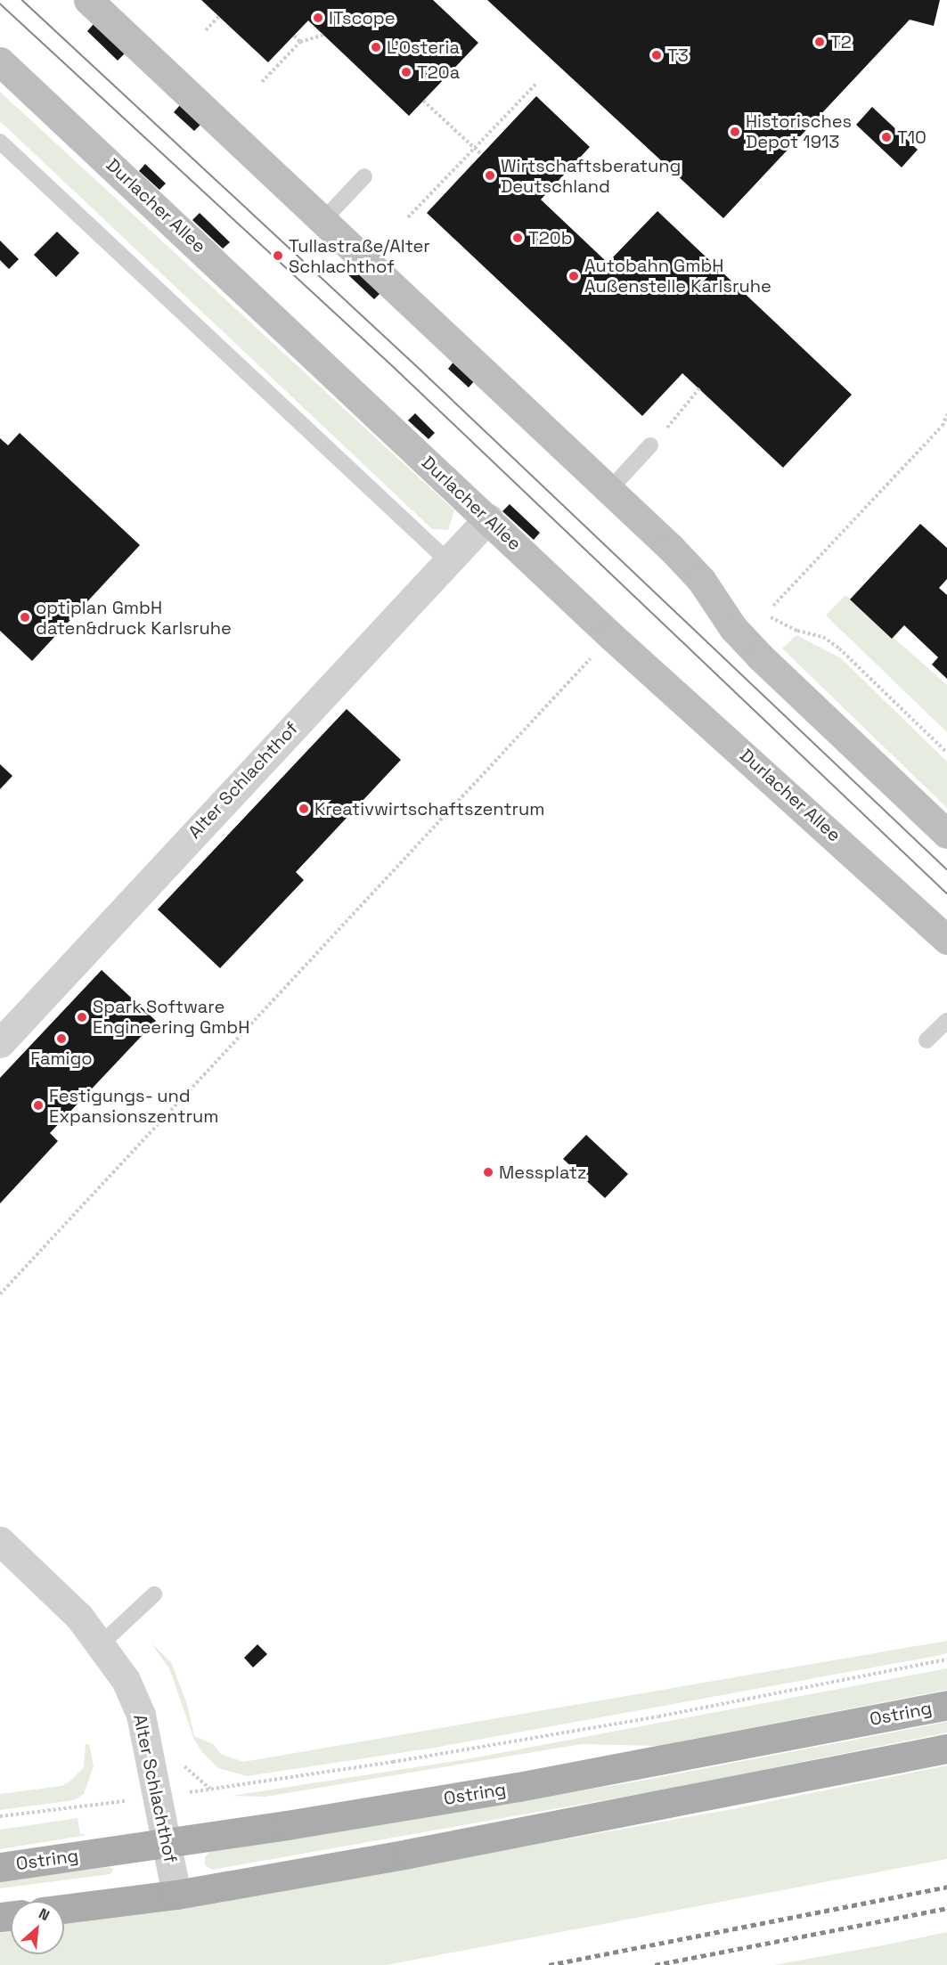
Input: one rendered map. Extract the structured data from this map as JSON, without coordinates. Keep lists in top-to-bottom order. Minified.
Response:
{"streets":{"main road":["Ostring"],"street":["Durlacher Allee","Alter Schlachthof"]},"crossings":[["Durlacher Allee","Alter Schlachthof"],["Alter Schlachthof","Ostring"]],"places":["ITscope","T2","L'Osteria","T3","T20a","Historisches Depot 1913","T10","Wirtschaftsberatung Deutschland","T20b","Tullastraße/Alter Schlachthof","Autobahn GmbH Außenstelle Karlsruhe","optiplan GmbH daten&druck Karlsruhe","Kreativwirtschaftszentrum","Spark Software Engineering GmbH","Famigo","Festigungs- und Expansionszentrum","Messplatz"],"north":"top right"}
